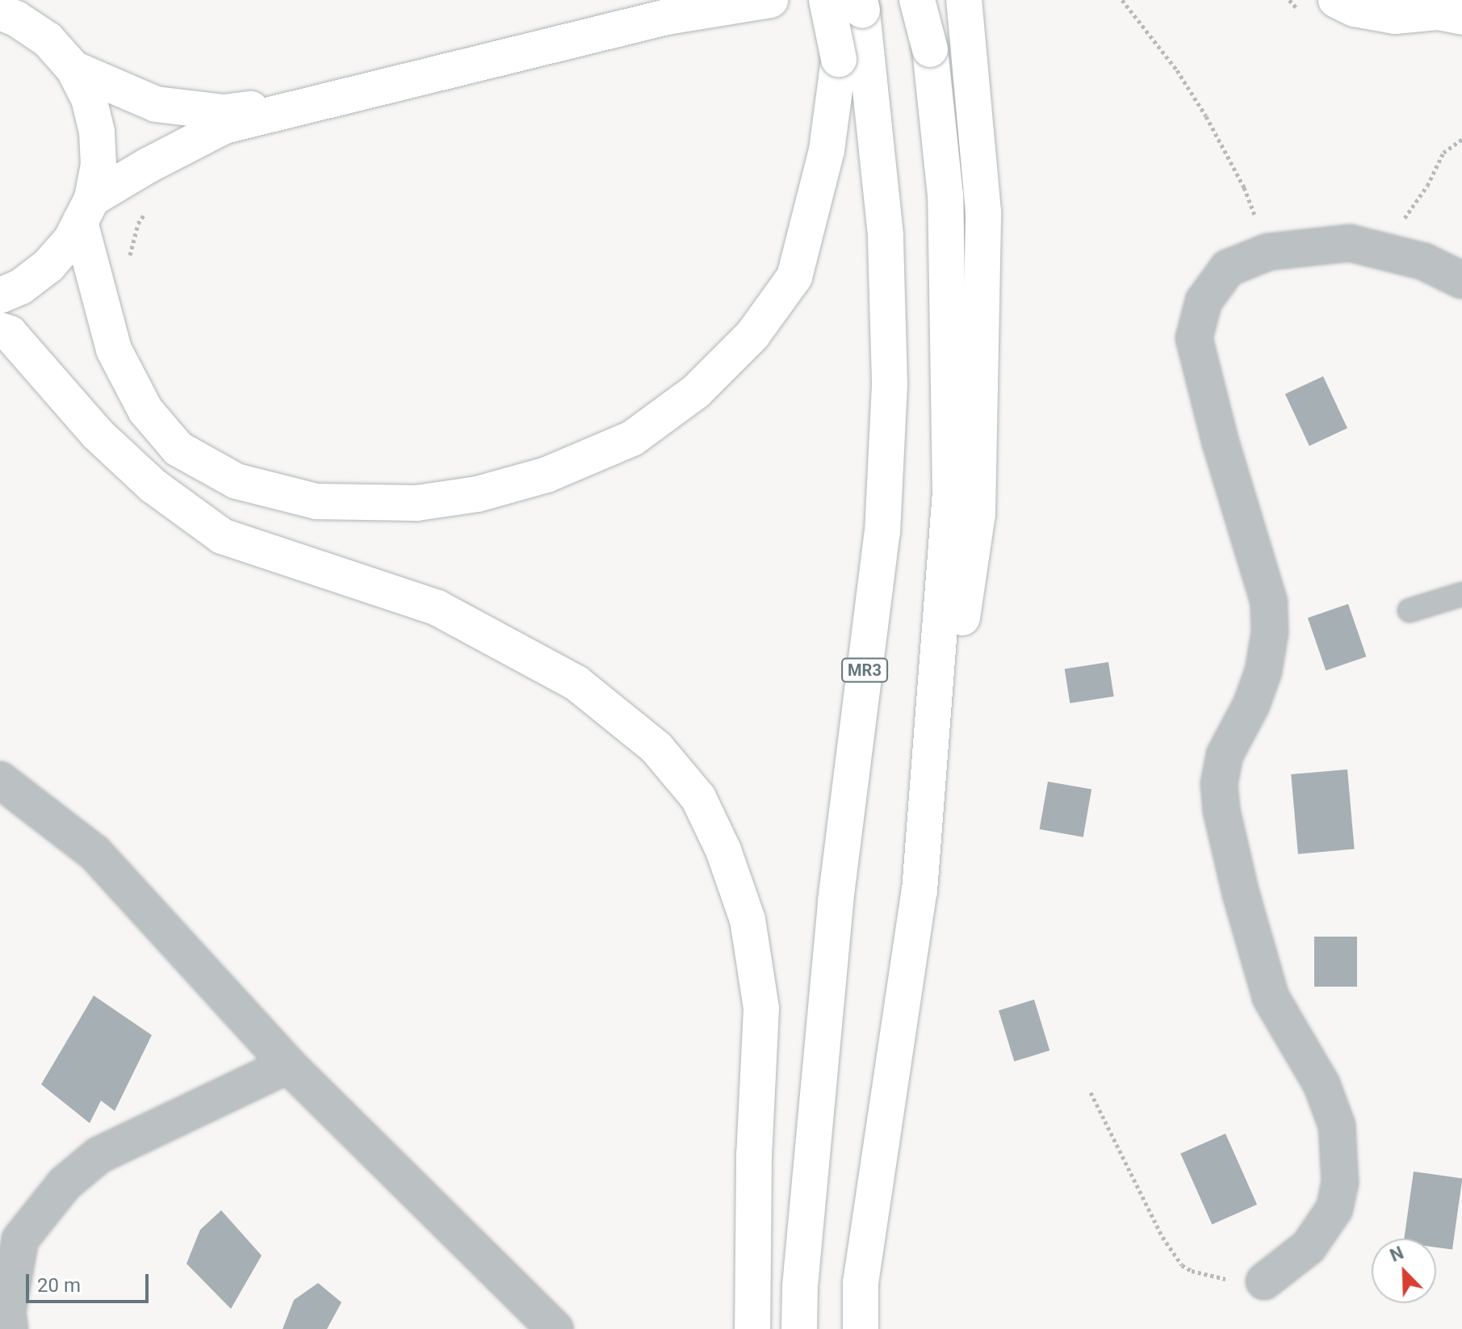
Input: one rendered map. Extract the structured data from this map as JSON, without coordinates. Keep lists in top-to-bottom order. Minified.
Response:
{"streets":{"main road":["MR3"]},"scale_bar":"20 m","north":"top left"}
